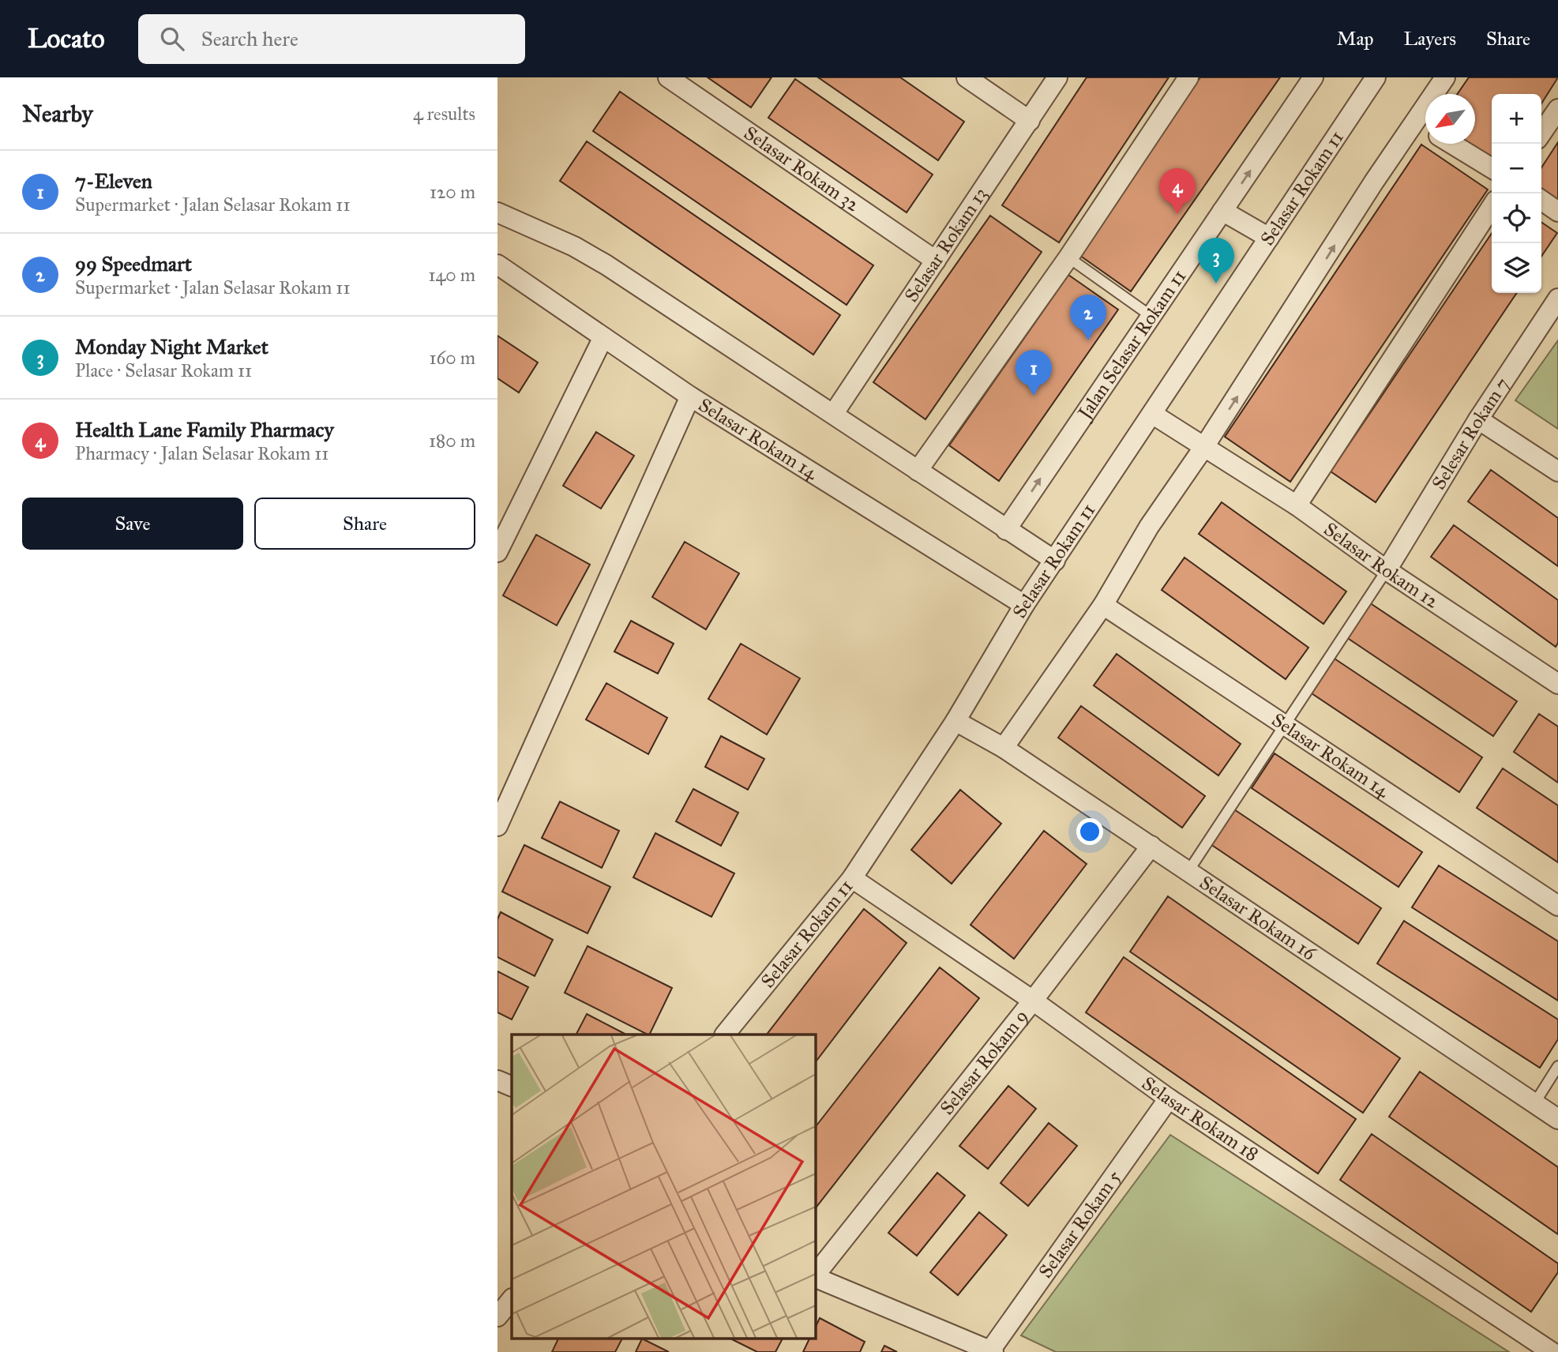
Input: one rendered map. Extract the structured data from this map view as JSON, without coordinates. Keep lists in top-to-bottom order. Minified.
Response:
{"streets":{"street":["Selasar Rokam 32","Selasar Rokam 11","Selasar Rokam 13","Jalan Selasar Rokam 11","Selesar Rokam 7","Selasar Rokam 14","Selasar Rokam 12","Selasar Rokam 16","Selasar Rokam 9","Selasar Rokam 18","Selasar Rokam 5"]},"crossings":[["Selasar Rokam 32","Selasar Rokam 13"],["Selasar Rokam 11","Selasar Rokam 14"],["Selasar Rokam 11","Selasar Rokam 12"],["Selasar Rokam 11","Selasar Rokam 16"],["Selasar Rokam 11","Selasar Rokam 18"],["Selesar Rokam 7","Selasar Rokam 12"],["Selasar Rokam 16","Selasar Rokam 9"],["Selasar Rokam 9","Selasar Rokam 18"],["Selasar Rokam 18","Selasar Rokam 5"]],"north":"bottom left","page":{"header":"Locato","search":"Search here","nav":["Map","Layers","Share"],"heading":["Nearby","4 results"],"map_buttons":["+","−"],"list":[{"mark":"1","name":"7-Eleven","note":"Supermarket · Jalan Selasar Rokam 11","value":"120 m"},{"mark":"2","name":"99 Speedmart","note":"Supermarket · Jalan Selasar Rokam 11","value":"140 m"},{"mark":"3","name":"Monday Night Market","note":"Place · Selasar Rokam 11","value":"160 m"},{"mark":"4","name":"Health Lane Family Pharmacy","note":"Pharmacy · Jalan Selasar Rokam 11","value":"180 m"}],"pins":["4","3","2","1"],"buttons":["Save","Share"]}}
